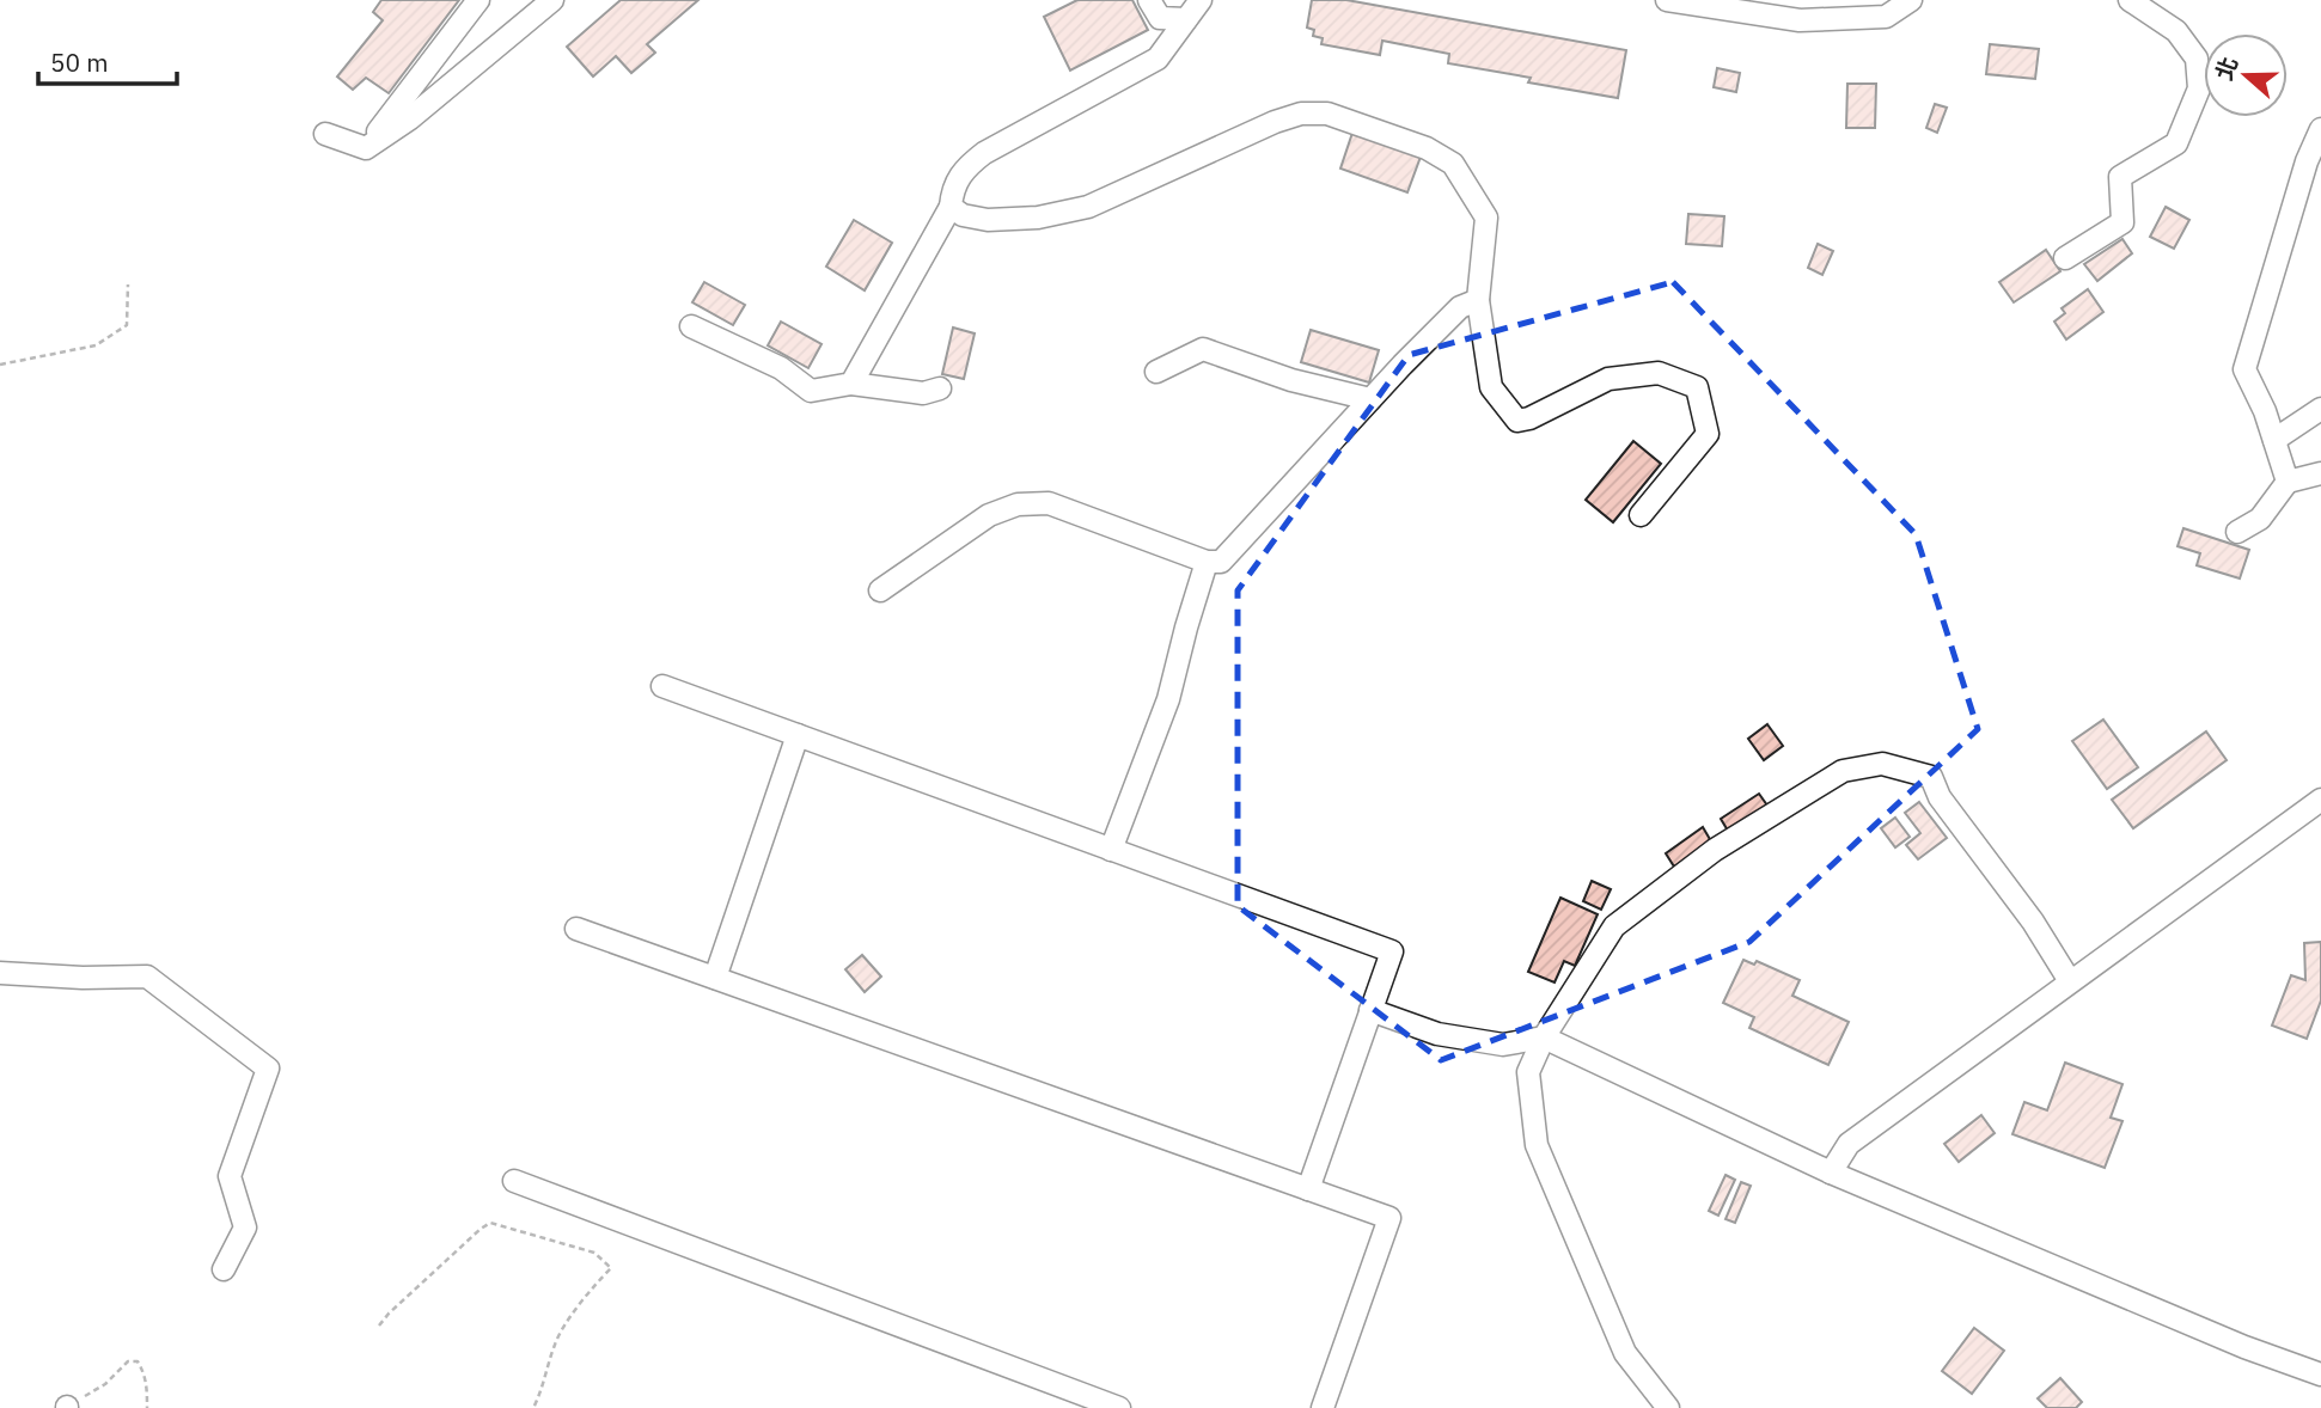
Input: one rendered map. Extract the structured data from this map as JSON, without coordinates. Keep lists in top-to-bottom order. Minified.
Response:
{"scale_bar":"50 m","north":"left"}
